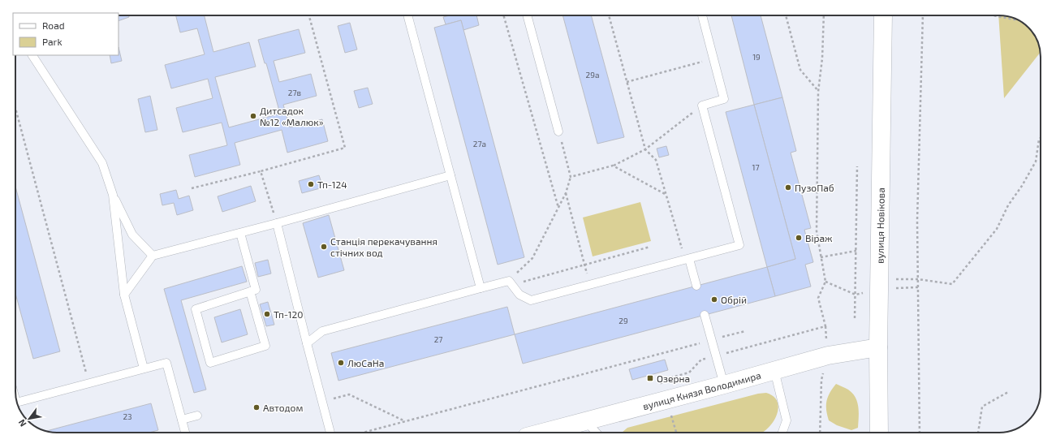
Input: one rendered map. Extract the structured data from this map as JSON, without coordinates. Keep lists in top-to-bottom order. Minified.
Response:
{"streets":{"main road":["вулиця Новікова","вулиця Князя Володимира"]},"crossings":[["вулиця Новікова","вулиця Князя Володимира"]],"places":{"other":["Дитсадок №12 «Малюк»","Тп-124","ПузоПаб","Віраж","Станція перекачування стічних вод","Обрiй","Тп-120","ЛюСаНа","Автодом"],"transit":["Озерна"]},"house_numbers":["19","29а","27в","27а","17","29","27","23"],"legend":["Road","Park"],"north":"bottom left"}
